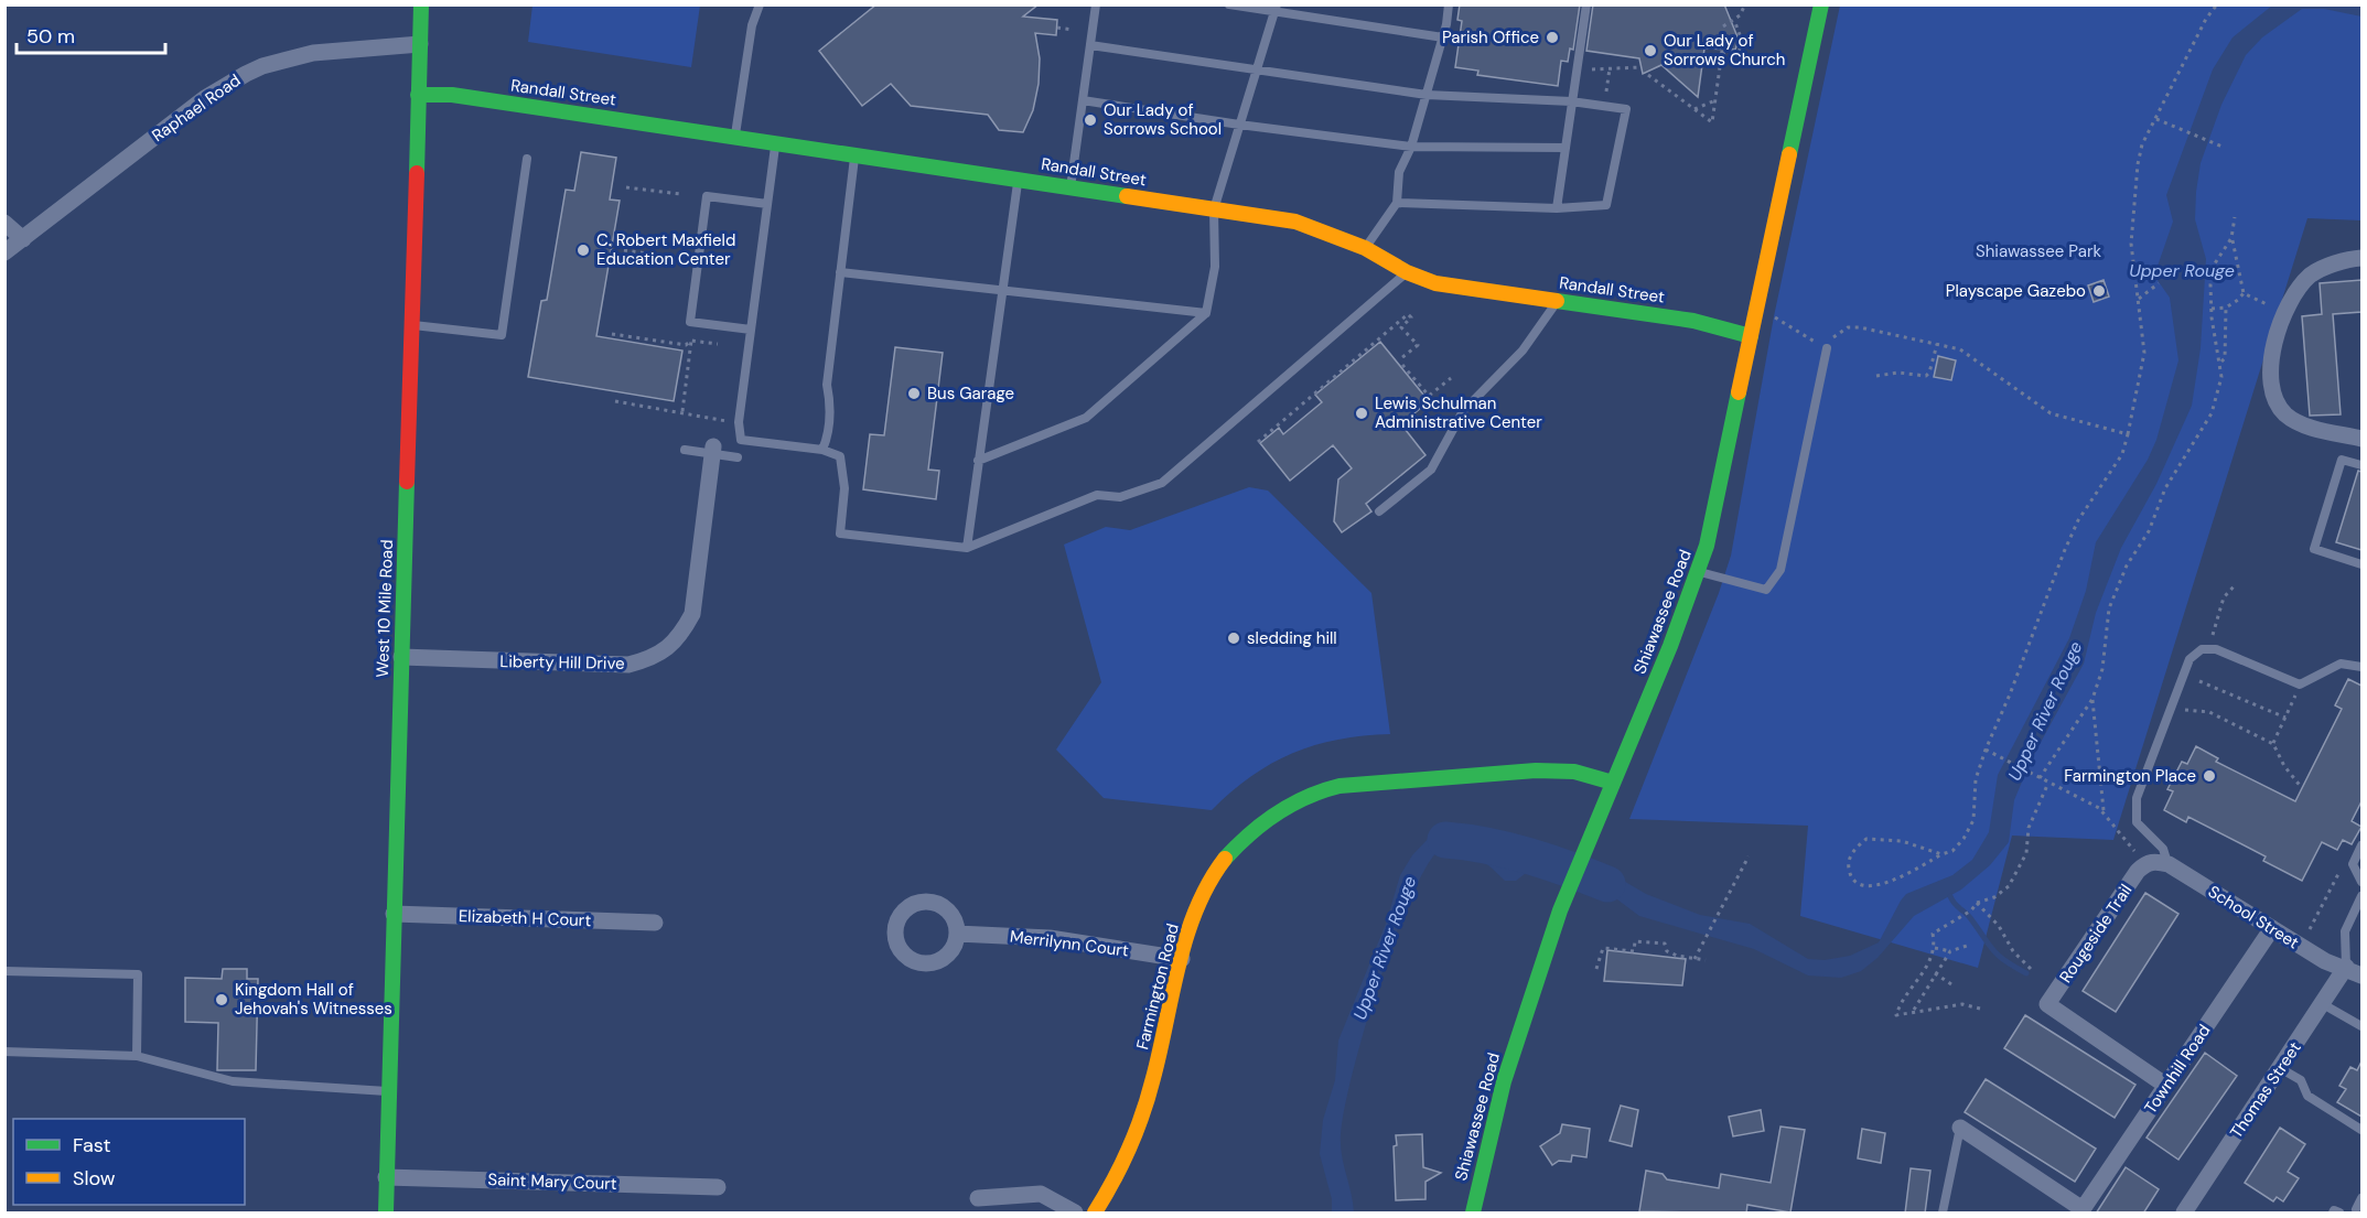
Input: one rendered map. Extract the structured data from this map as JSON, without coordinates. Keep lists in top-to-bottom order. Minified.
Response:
{"streets":{"street":["Randall Street","Raphael Road","West 10 Mile Road","Shiawassee Road","Liberty Hill Drive","School Street","Elizabeth H Court","Rougeside Trail","Merrilynn Court","Farmington Road","Townhill Road","Thomas Street","Saint Mary Court"]},"crossings":[["Randall Street","West 10 Mile Road"],["Randall Street","Shiawassee Road"],["Raphael Road","West 10 Mile Road"],["West 10 Mile Road","Liberty Hill Drive"],["West 10 Mile Road","Elizabeth H Court"],["West 10 Mile Road","Saint Mary Court"],["Shiawassee Road","Farmington Road"],["School Street","Townhill Road"],["School Street","Thomas Street"],["Rougeside Trail","Townhill Road"],["Merrilynn Court","Farmington Road"]],"water":["Upper Rouge","Upper River Rouge"],"parks":["Shiawassee Park"],"places":["Parish Office","Our Lady of Sorrows Church","Our Lady of Sorrows School","C. Robert Maxfield Education Center","Playscape Gazebo","Bus Garage","Lewis Schulman Administrative Center","sledding hill","Farmington Place","Kingdom Hall of Jehovah's Witnesses"],"legend":["Fast","Slow"],"scale_bar":"50 m"}
